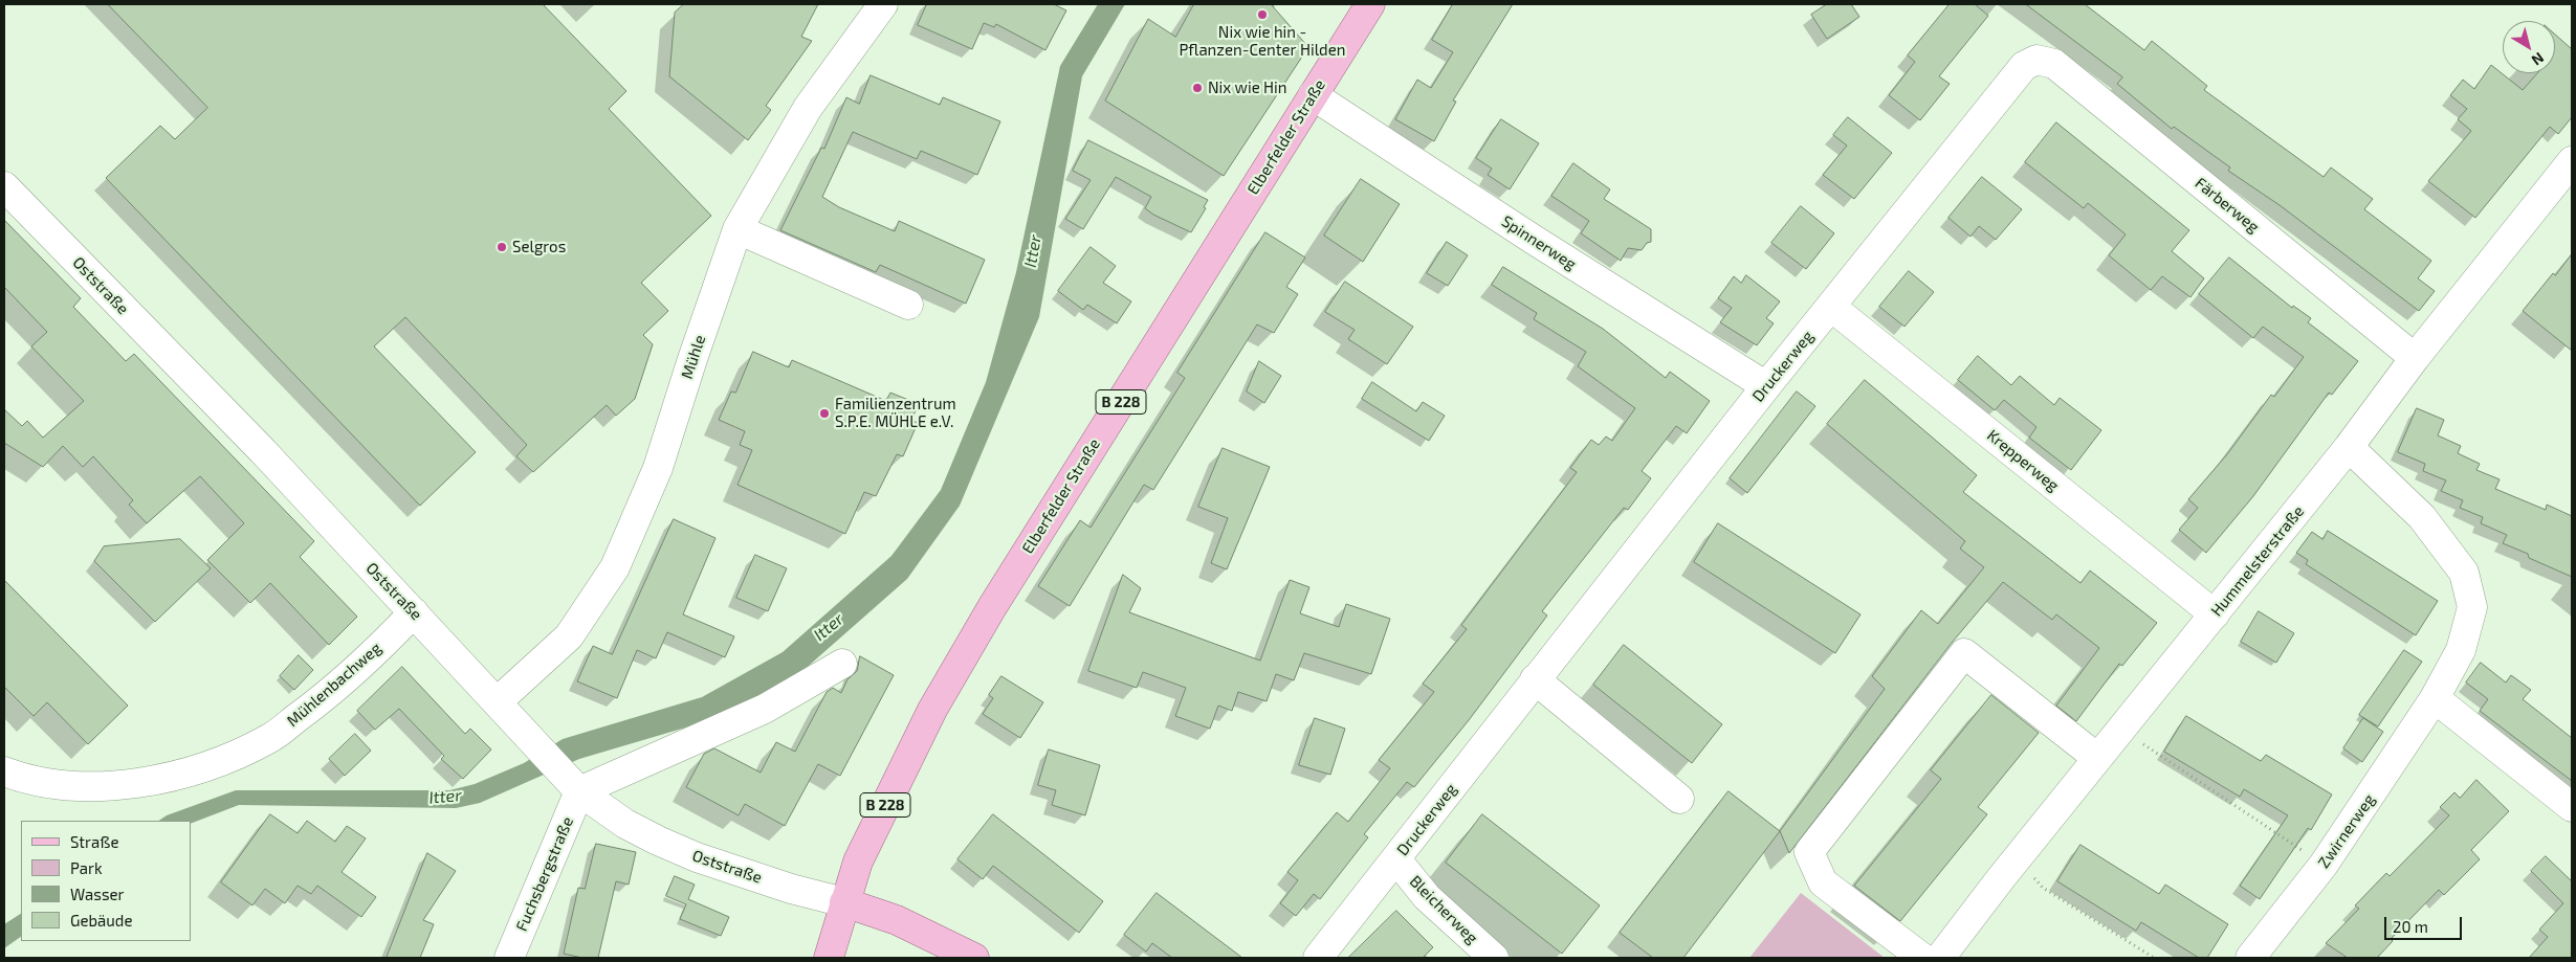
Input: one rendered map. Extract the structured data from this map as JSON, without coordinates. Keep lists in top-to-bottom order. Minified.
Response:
{"streets":{"main road":["Elberfelder Straße","B 228"],"street":["Färberweg","Spinnerweg","Oststraße","Mühle","Druckerweg","Krepperweg","Hummelsterstraße","Mühlenbachweg","Zwirnerweg","Fuchsbergstraße","Bleicherweg"]},"crossings":[["Elberfelder Straße","Spinnerweg"],["Elberfelder Straße","Oststraße"],["Färberweg","Druckerweg"],["Färberweg","Hummelsterstraße"],["Spinnerweg","Druckerweg"],["Oststraße","Mühle"],["Oststraße","Mühlenbachweg"],["Oststraße","Fuchsbergstraße"],["Druckerweg","Krepperweg"],["Druckerweg","Bleicherweg"],["Krepperweg","Hummelsterstraße"],["Hummelsterstraße","Zwirnerweg"]],"water":["Itter"],"places":["Nix wie hin - Pflanzen-Center Hilden","Nix wie Hin","Selgros","Familienzentrum S.P.E. MÜHLE e.V."],"legend":["Straße","Park","Wasser","Gebäude"],"scale_bar":"20 m","north":"bottom right"}
